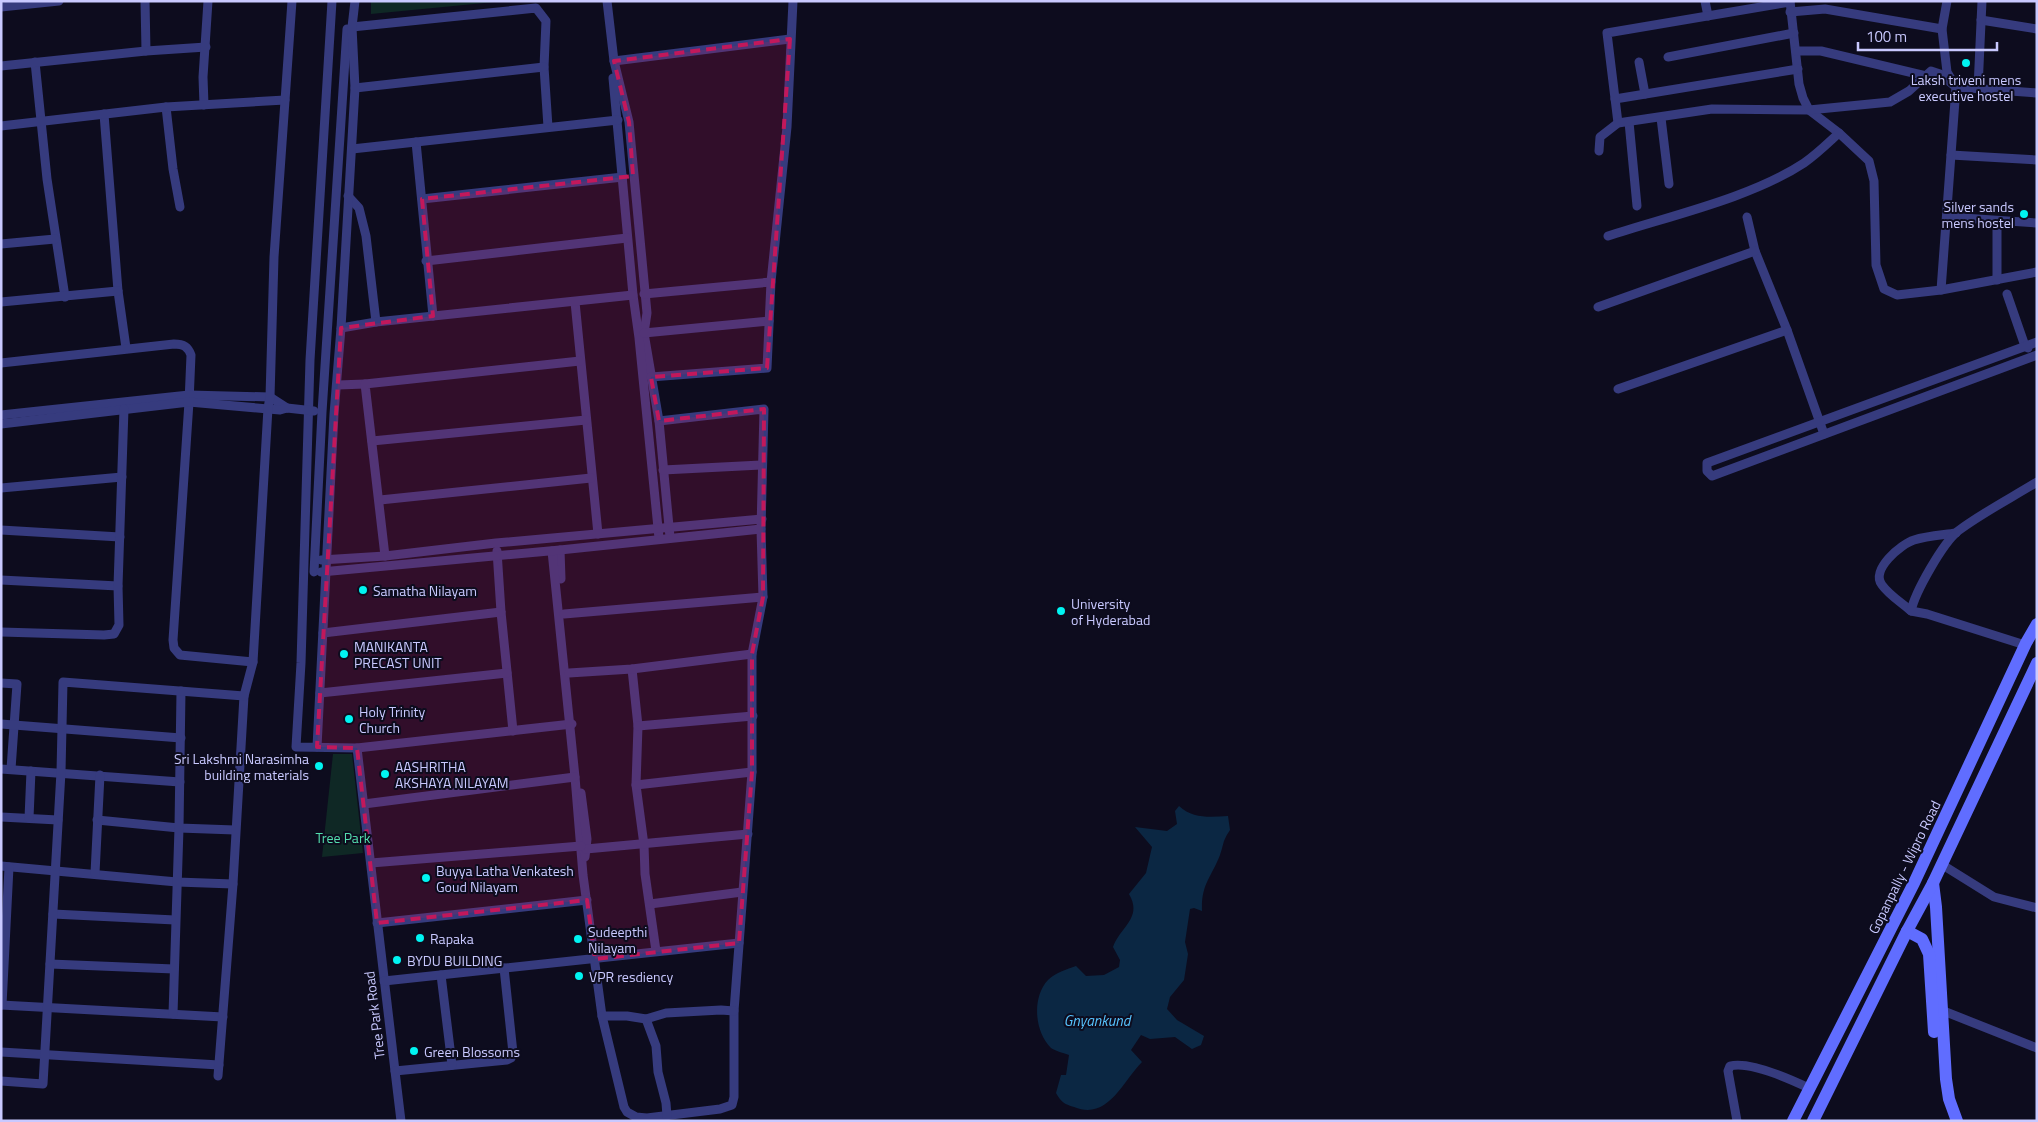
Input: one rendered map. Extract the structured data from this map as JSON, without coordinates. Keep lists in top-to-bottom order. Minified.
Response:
{"streets":{"main road":["Gopanpally - Wipro Road"],"street":["Tree Park Road"]},"water":["Gnyankund"],"parks":["Tree Park"],"places":["Laksh triveni mens executive hostel","Silver sands mens hostel","Samatha Nilayam","University of Hyderabad","MANIKANTA PRECAST UNIT","Holy Trinity Church","Sri Lakshmi Narasimha building materials","AASHRITHA AKSHAYA NILAYAM","Buyya Latha Venkatesh Goud Nilayam","Rapaka","Sudeepthi Nilayam","BYDU BUILDING","VPR resdiency","Green Blossoms"],"scale_bar":"100 m"}
